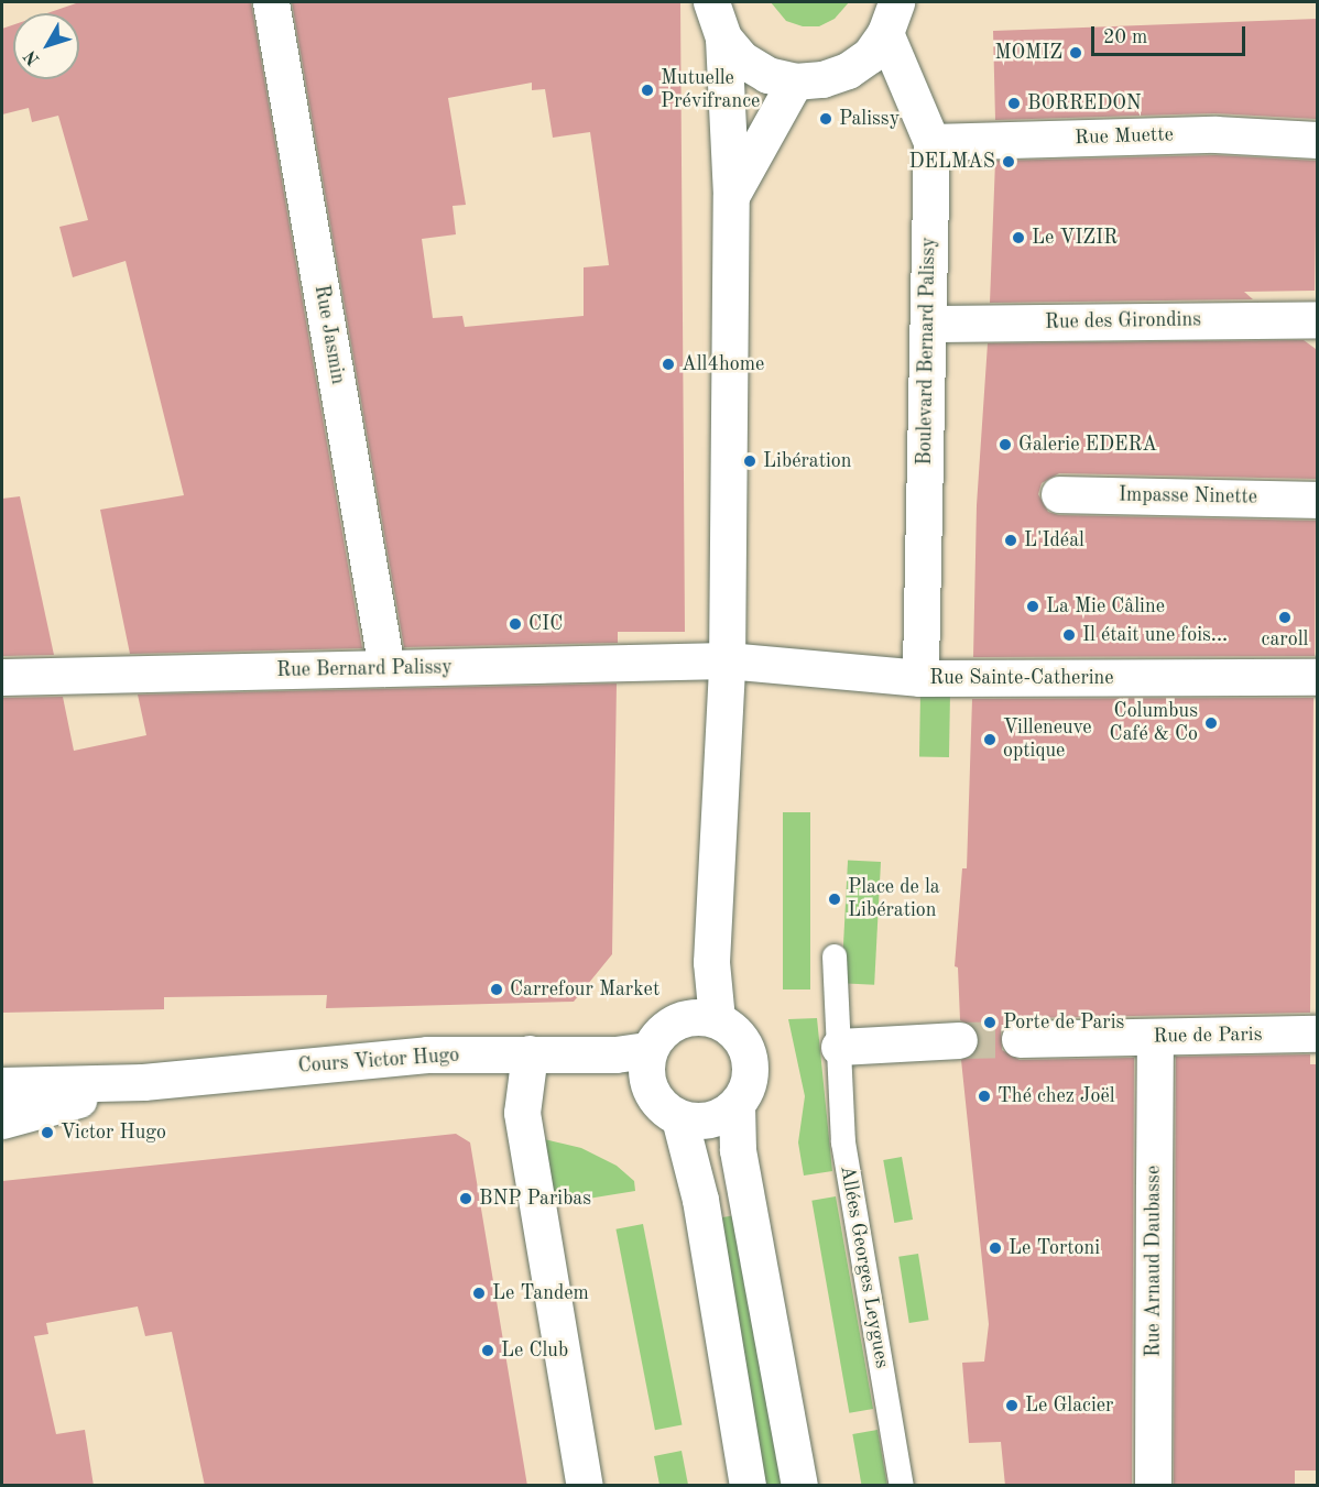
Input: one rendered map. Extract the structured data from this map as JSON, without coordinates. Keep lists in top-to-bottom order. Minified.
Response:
{"streets":{"street":["Rue Muette","Rue des Girondins","Rue Jasmin","Boulevard Bernard Palissy","Impasse Ninette","Rue Bernard Palissy","Rue Sainte-Catherine","Rue de Paris","Cours Victor Hugo","Rue Arnaud Daubasse"],"lane":["Allées Georges Leygues"]},"crossings":[["Rue Muette","Boulevard Bernard Palissy"],["Rue des Girondins","Boulevard Bernard Palissy"],["Rue Jasmin","Rue Bernard Palissy"],["Boulevard Bernard Palissy","Rue Sainte-Catherine"],["Rue Bernard Palissy","Rue Sainte-Catherine"],["Rue de Paris","Rue Arnaud Daubasse"]],"places":["MOMIZ","Mutuelle Prévifrance","BORREDON","Palissy","DELMAS","Le VIZIR","All4home","Galerie EDERA","Libération","L'Idéal","La Mie Câline","caroll","CIC","Il était une fois...","Columbus Café & Co","Villeneuve optique","Place de la Libération","Carrefour Market","Porte de Paris","Thé chez Joël","Victor Hugo","BNP Paribas","Le Tortoni","Le Tandem","Le Club","Le Glacier"],"scale_bar":"20 m","north":"bottom left"}
